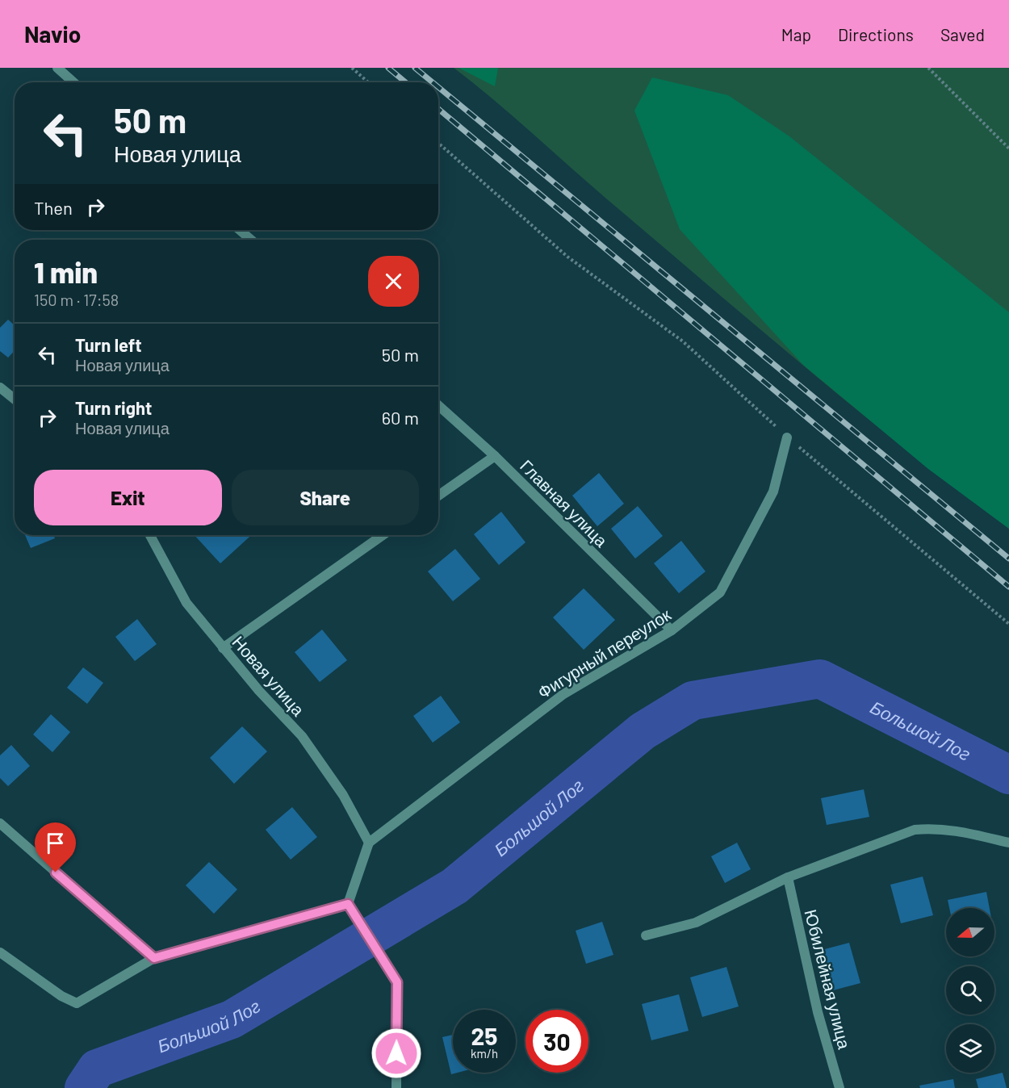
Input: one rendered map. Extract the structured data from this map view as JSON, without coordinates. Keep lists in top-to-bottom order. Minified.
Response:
{"streets":{"street":["Главная улица","Фигурный переулок","Новая улица","Юбилейная улица"]},"crossings":[["Главная улица","Фигурный переулок"],["Фигурный переулок","Новая улица"]],"water":["Большой Лог"],"north":"left","page":{"header":"Navio","nav":["Map","Directions","Saved"],"turn":["50 m","Новая улица"],"then":"Then","heading":["1 min","150 m · 17:58"],"list":[{"name":"Turn left","note":"Новая улица","value":"50 m"},{"name":"Turn right","note":"Новая улица","value":"60 m"}],"buttons":["Exit","Share"],"speed":"25 km/h","limit":"30"}}
